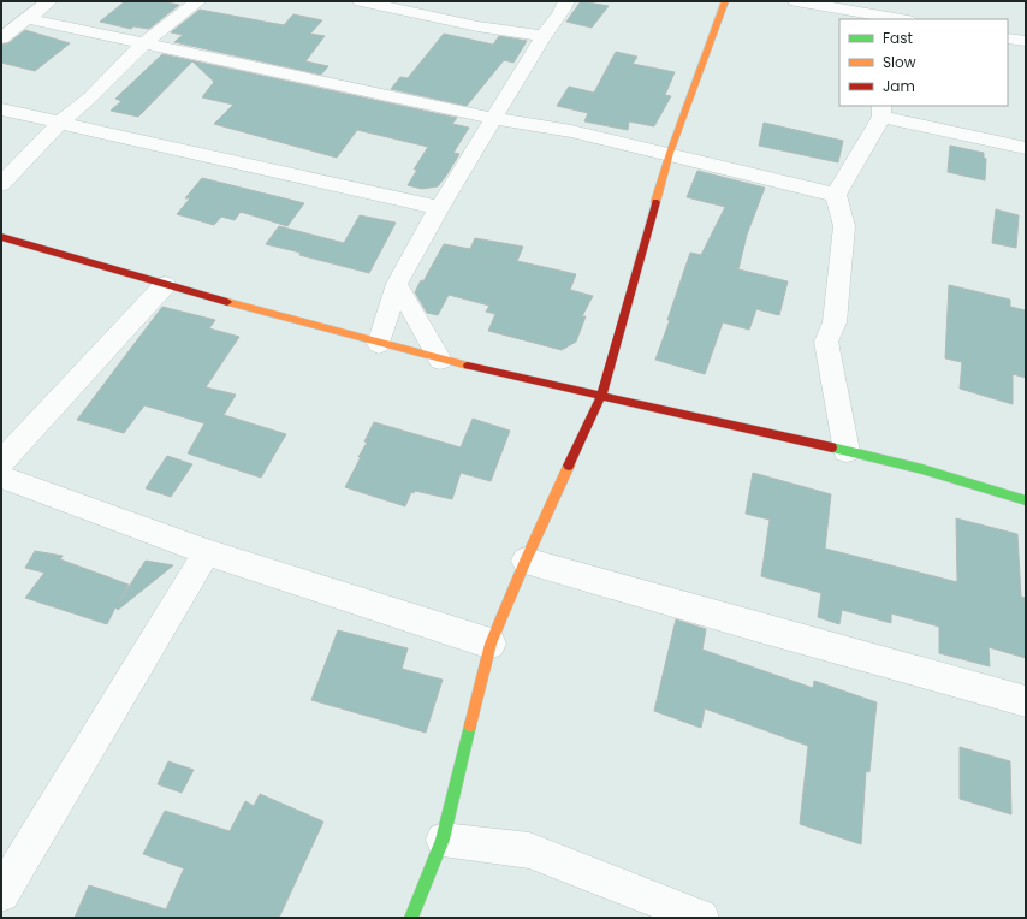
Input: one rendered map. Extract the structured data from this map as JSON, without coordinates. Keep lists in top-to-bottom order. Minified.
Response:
{"legend":["Fast","Slow","Jam"]}
